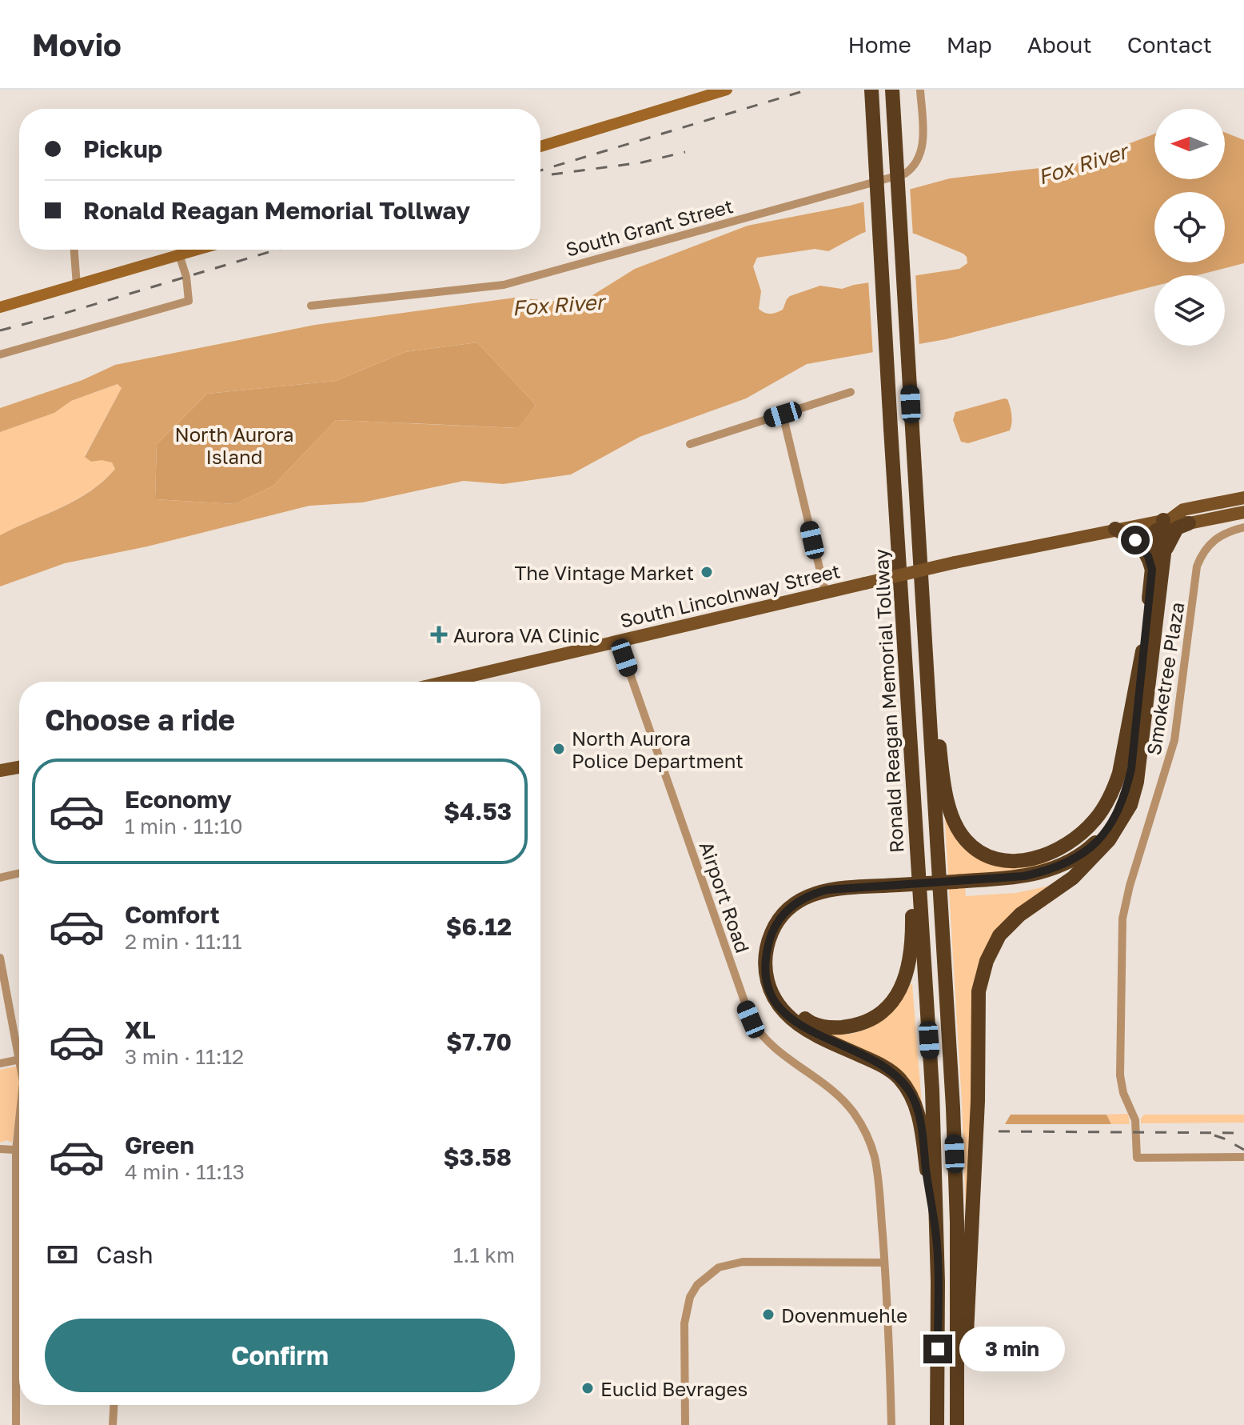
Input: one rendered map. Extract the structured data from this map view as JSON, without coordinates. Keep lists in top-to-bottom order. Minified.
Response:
{"streets":{"highway":["Ronald Reagan Memorial Tollway"],"main road":["South Lincolnway Street"],"street":["South Grant Street","Smoketree Plaza","Airport Road"]},"crossings":[["South Lincolnway Street","Airport Road"]],"water":["Fox River"],"parks":["North Aurora Island"],"places":{"other":["The Vintage Market","North Aurora Police Department","Dovenmuehle","Euclid Bevrages"],"health":["Aurora VA Clinic"]},"north":"left","page":{"header":"Movio","nav":["Home","Map","About","Contact"],"banner":["Pickup","Ronald Reagan Memorial Tollway"],"heading":"Choose a ride","list":[{"name":"Economy","note":"1 min · 11:10","value":"$4.53"},{"name":"Comfort","note":"2 min · 11:11","value":"$6.12"},{"name":"XL","note":"3 min · 11:12","value":"$7.70"},{"name":"Green","note":"4 min · 11:13","value":"$3.58"}],"pay":["Cash","1.1 km"],"buttons":"Confirm","bubble":"3 min"}}
